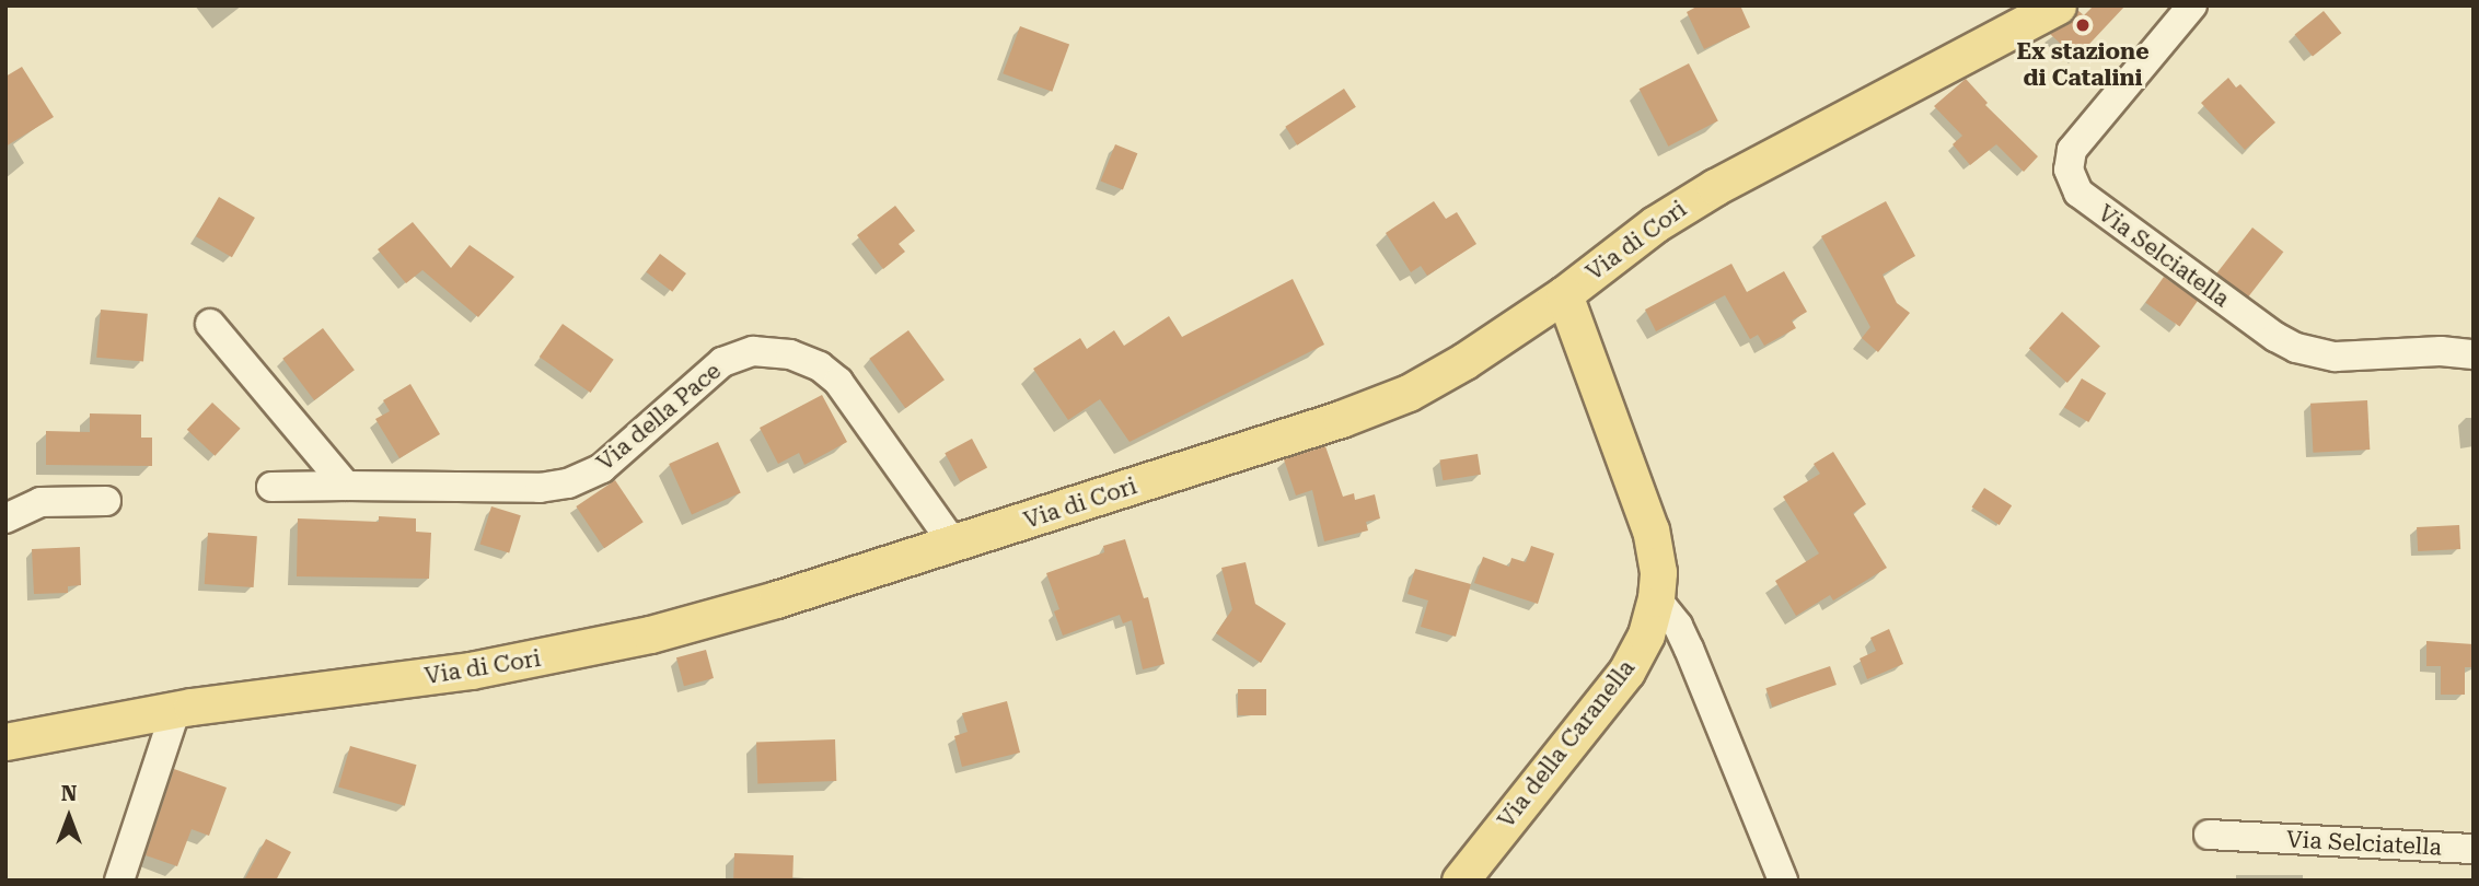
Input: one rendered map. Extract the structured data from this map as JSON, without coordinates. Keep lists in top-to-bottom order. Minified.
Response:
{"streets":{"main road":["Via di Cori","Via della Caranella"],"street":["Via Selciatella","Via della Pace"]},"crossings":[["Via di Cori","Via della Pace"],["Via di Cori","Via della Caranella"]],"places":["Ex stazione di Catalini"],"north":"top"}
